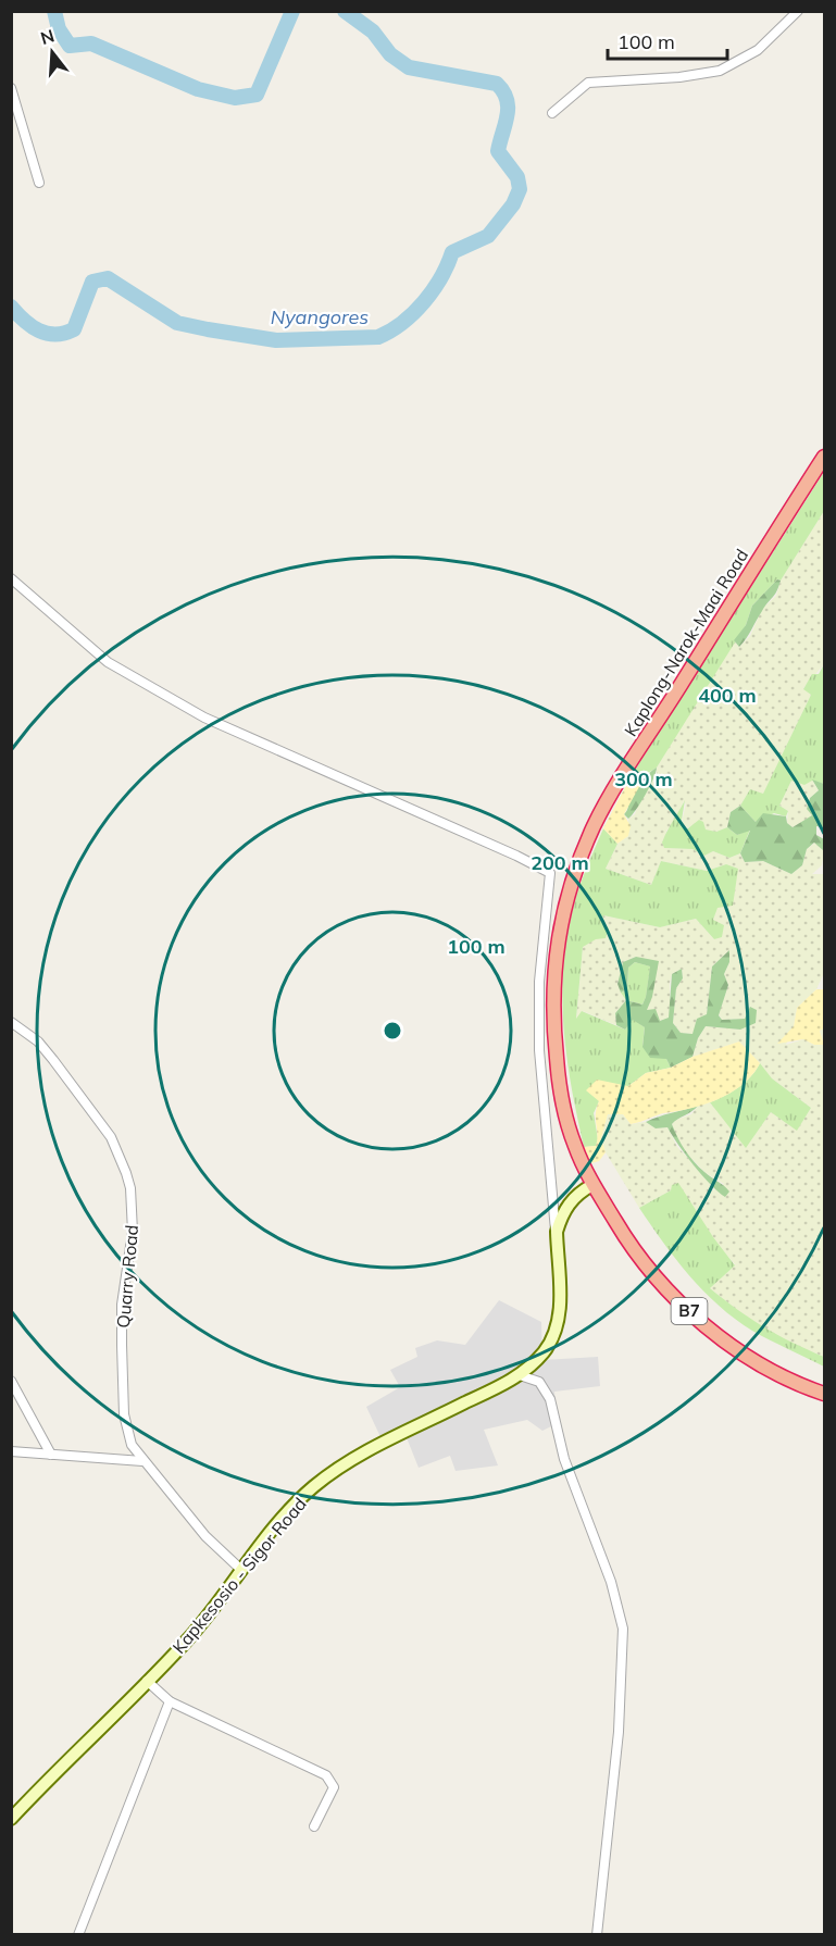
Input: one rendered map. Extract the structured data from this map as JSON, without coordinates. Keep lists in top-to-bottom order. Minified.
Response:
{"streets":{"highway":["Kaplong-Narok-Maai Road","B7"],"main road":["Kapkesosio - Sigor Road"],"street":["Quarry Road"]},"crossings":[["Kaplong-Narok-Maai Road","Kapkesosio - Sigor Road"],["Quarry Road","Kapkesosio - Sigor Road"]],"water":["Nyangores"],"scale_bar":"100 m","north":"top","rings":["400 m","300 m","200 m","100 m"]}
